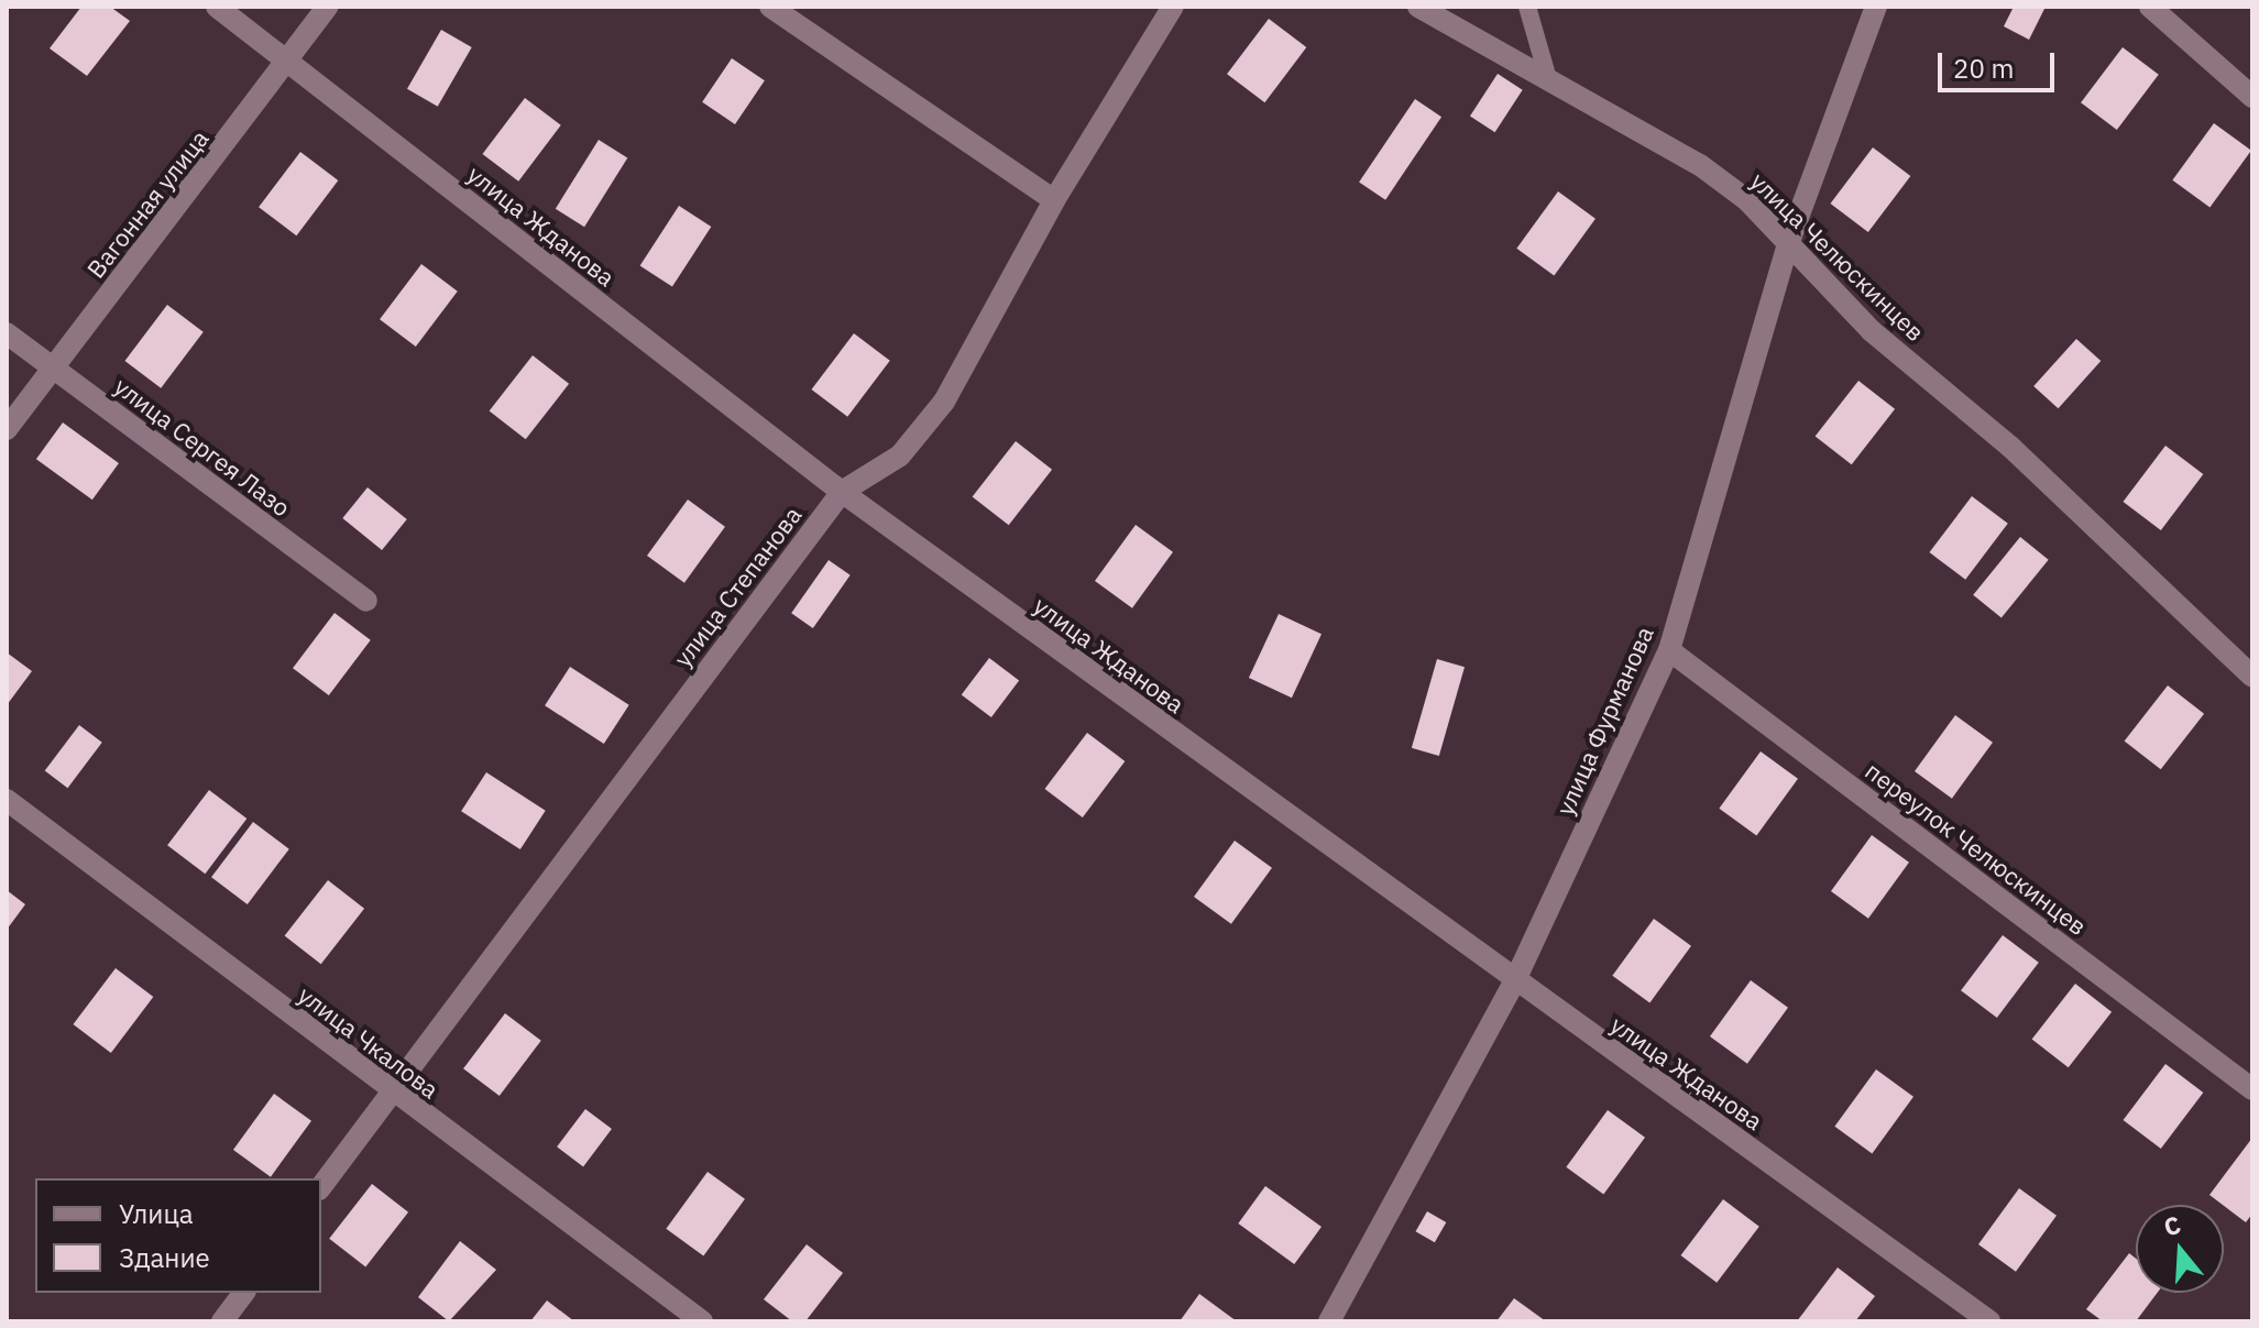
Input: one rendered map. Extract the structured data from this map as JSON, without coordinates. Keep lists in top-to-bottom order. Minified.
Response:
{"streets":{"street":["Вагонная улица","улица Жданова","улица Челюскинцев","улица Сергея Лазо","улица Степанова","улица Фурманова","переулок Челюскинцев","улица Чкалова"]},"crossings":[["Вагонная улица","улица Жданова"],["Вагонная улица","улица Сергея Лазо"],["улица Жданова","улица Степанова"],["улица Жданова","улица Фурманова"],["улица Челюскинцев","улица Фурманова"],["улица Степанова","улица Чкалова"],["улица Фурманова","переулок Челюскинцев"]],"legend":["Улица","Здание"],"scale_bar":"20 m","north":"top"}
